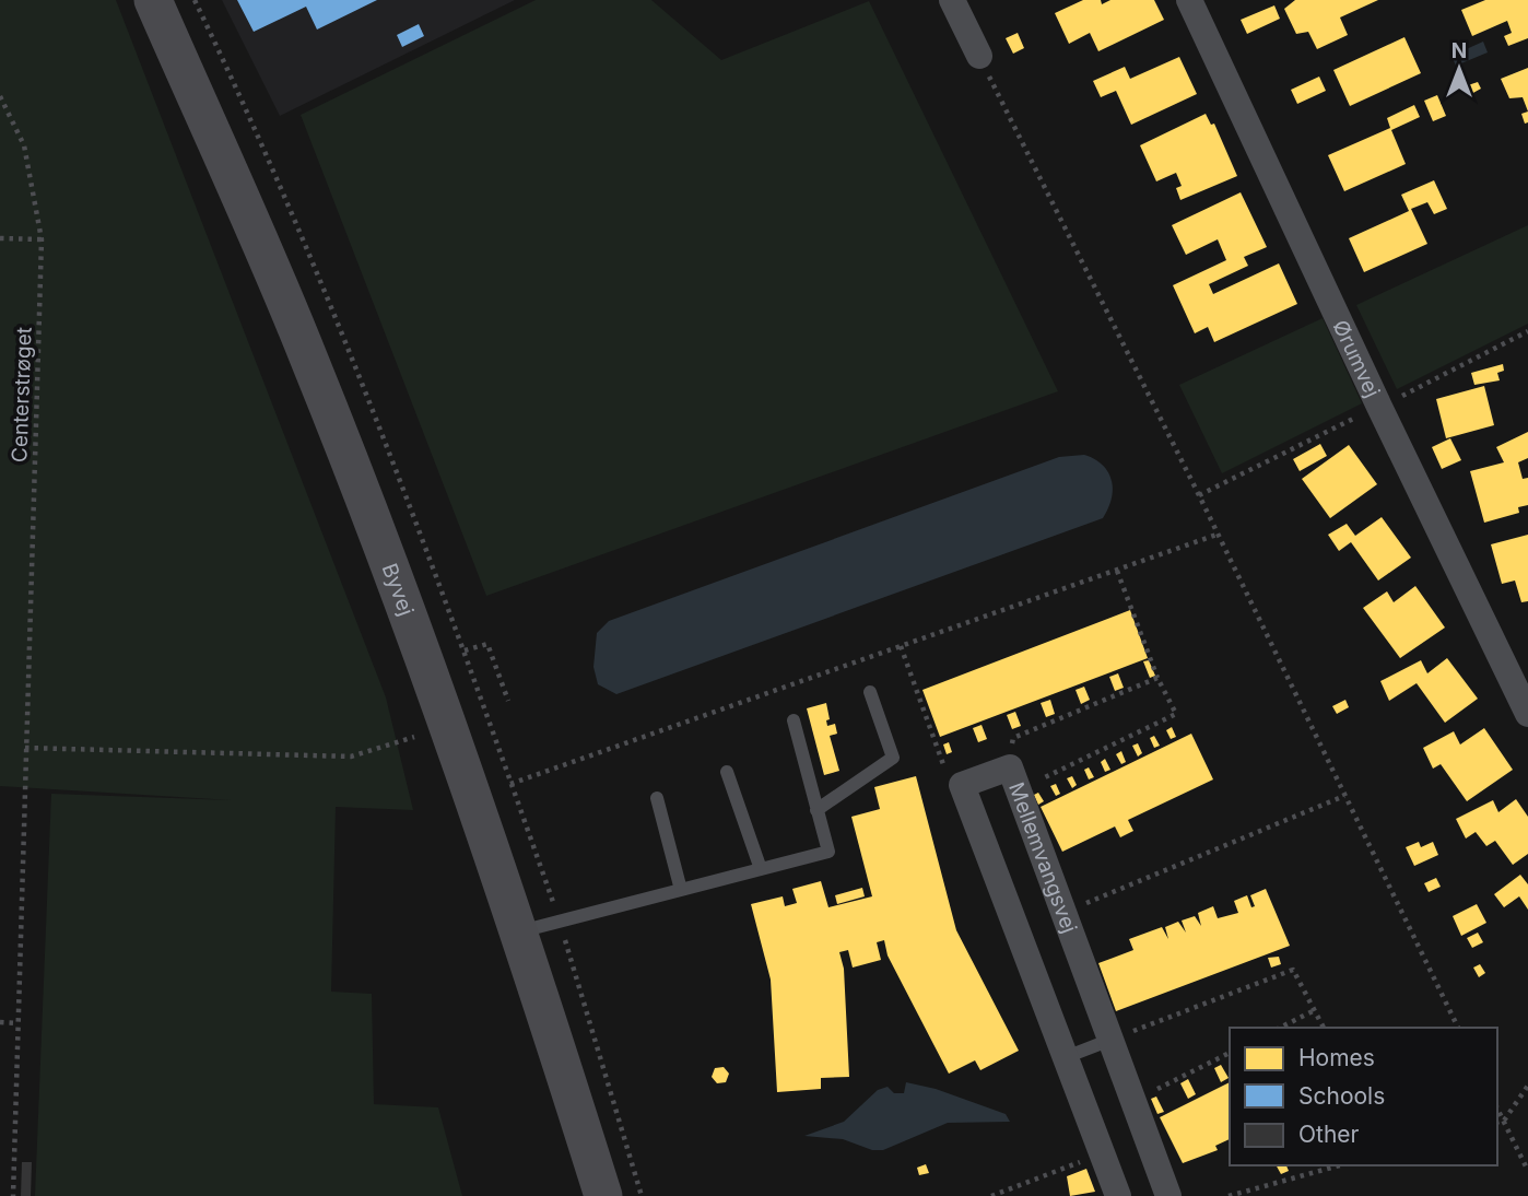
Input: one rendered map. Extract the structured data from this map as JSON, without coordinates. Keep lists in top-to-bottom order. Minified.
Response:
{"streets":{"street":["Ørumvej","Byvej","Mellemvangsvej"],"path":["Centerstrøget"]},"legend":["Homes","Schools","Other"],"north":"top"}
